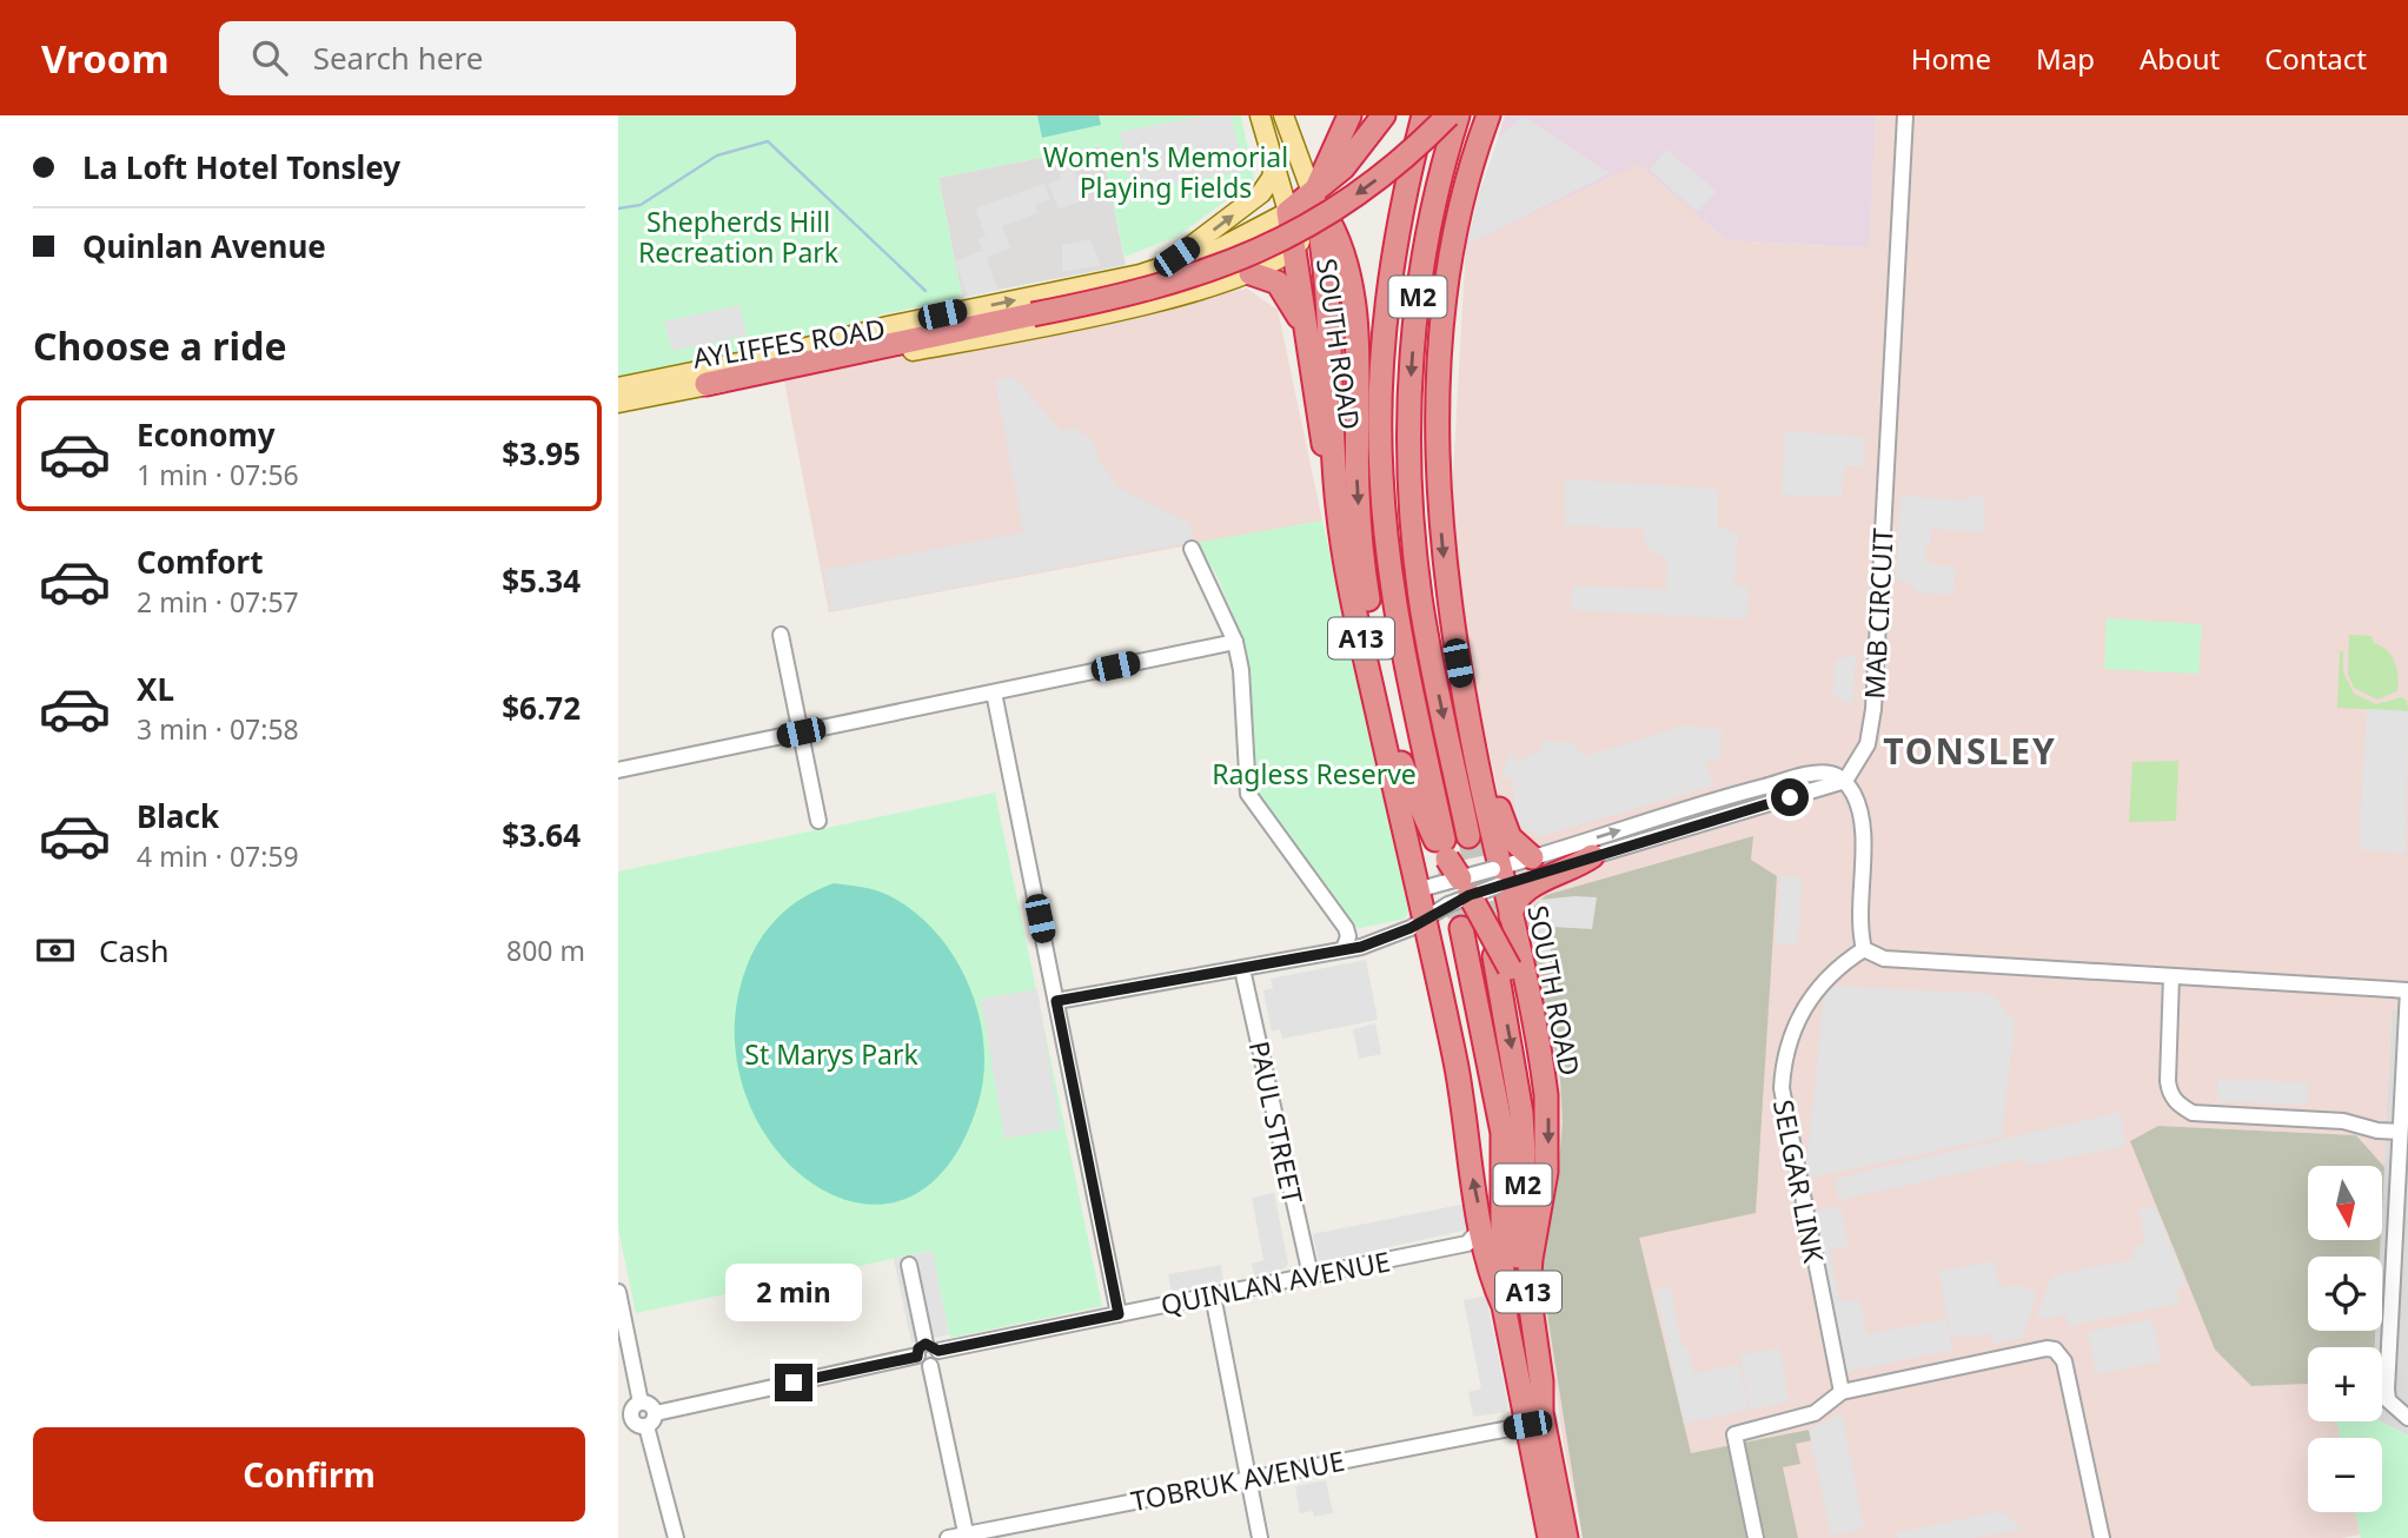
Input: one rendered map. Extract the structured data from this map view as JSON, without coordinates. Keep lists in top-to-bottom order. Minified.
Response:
{"streets":{"highway":["M2","AYLIFFES ROAD","SOUTH ROAD","A13"],"street":["MAB CIRCUIT","PAUL STREET","SELGAR LINK","QUINLAN AVENUE","TOBRUK AVENUE"]},"crossings":[["M2","SOUTH ROAD"],["M2","TOBRUK AVENUE"],["AYLIFFES ROAD","SOUTH ROAD"],["SOUTH ROAD","TOBRUK AVENUE"],["PAUL STREET","QUINLAN AVENUE"]],"districts":["TONSLEY"],"parks":["Women's Memorial Playing Fields","Shepherds Hill Recreation Park","Ragless Reserve","St Marys Park"],"north":"bottom","page":{"header":"Vroom","search":"Search here","nav":["Home","Map","About","Contact"],"banner":["La Loft Hotel Tonsley","Quinlan Avenue"],"heading":"Choose a ride","list":[{"name":"Economy","note":"1 min · 07:56","value":"$3.95"},{"name":"Comfort","note":"2 min · 07:57","value":"$5.34"},{"name":"XL","note":"3 min · 07:58","value":"$6.72"},{"name":"Black","note":"4 min · 07:59","value":"$3.64"}],"pay":["Cash","800 m"],"map_buttons":["+","−"],"bubble":"2 min","buttons":"Confirm"}}
